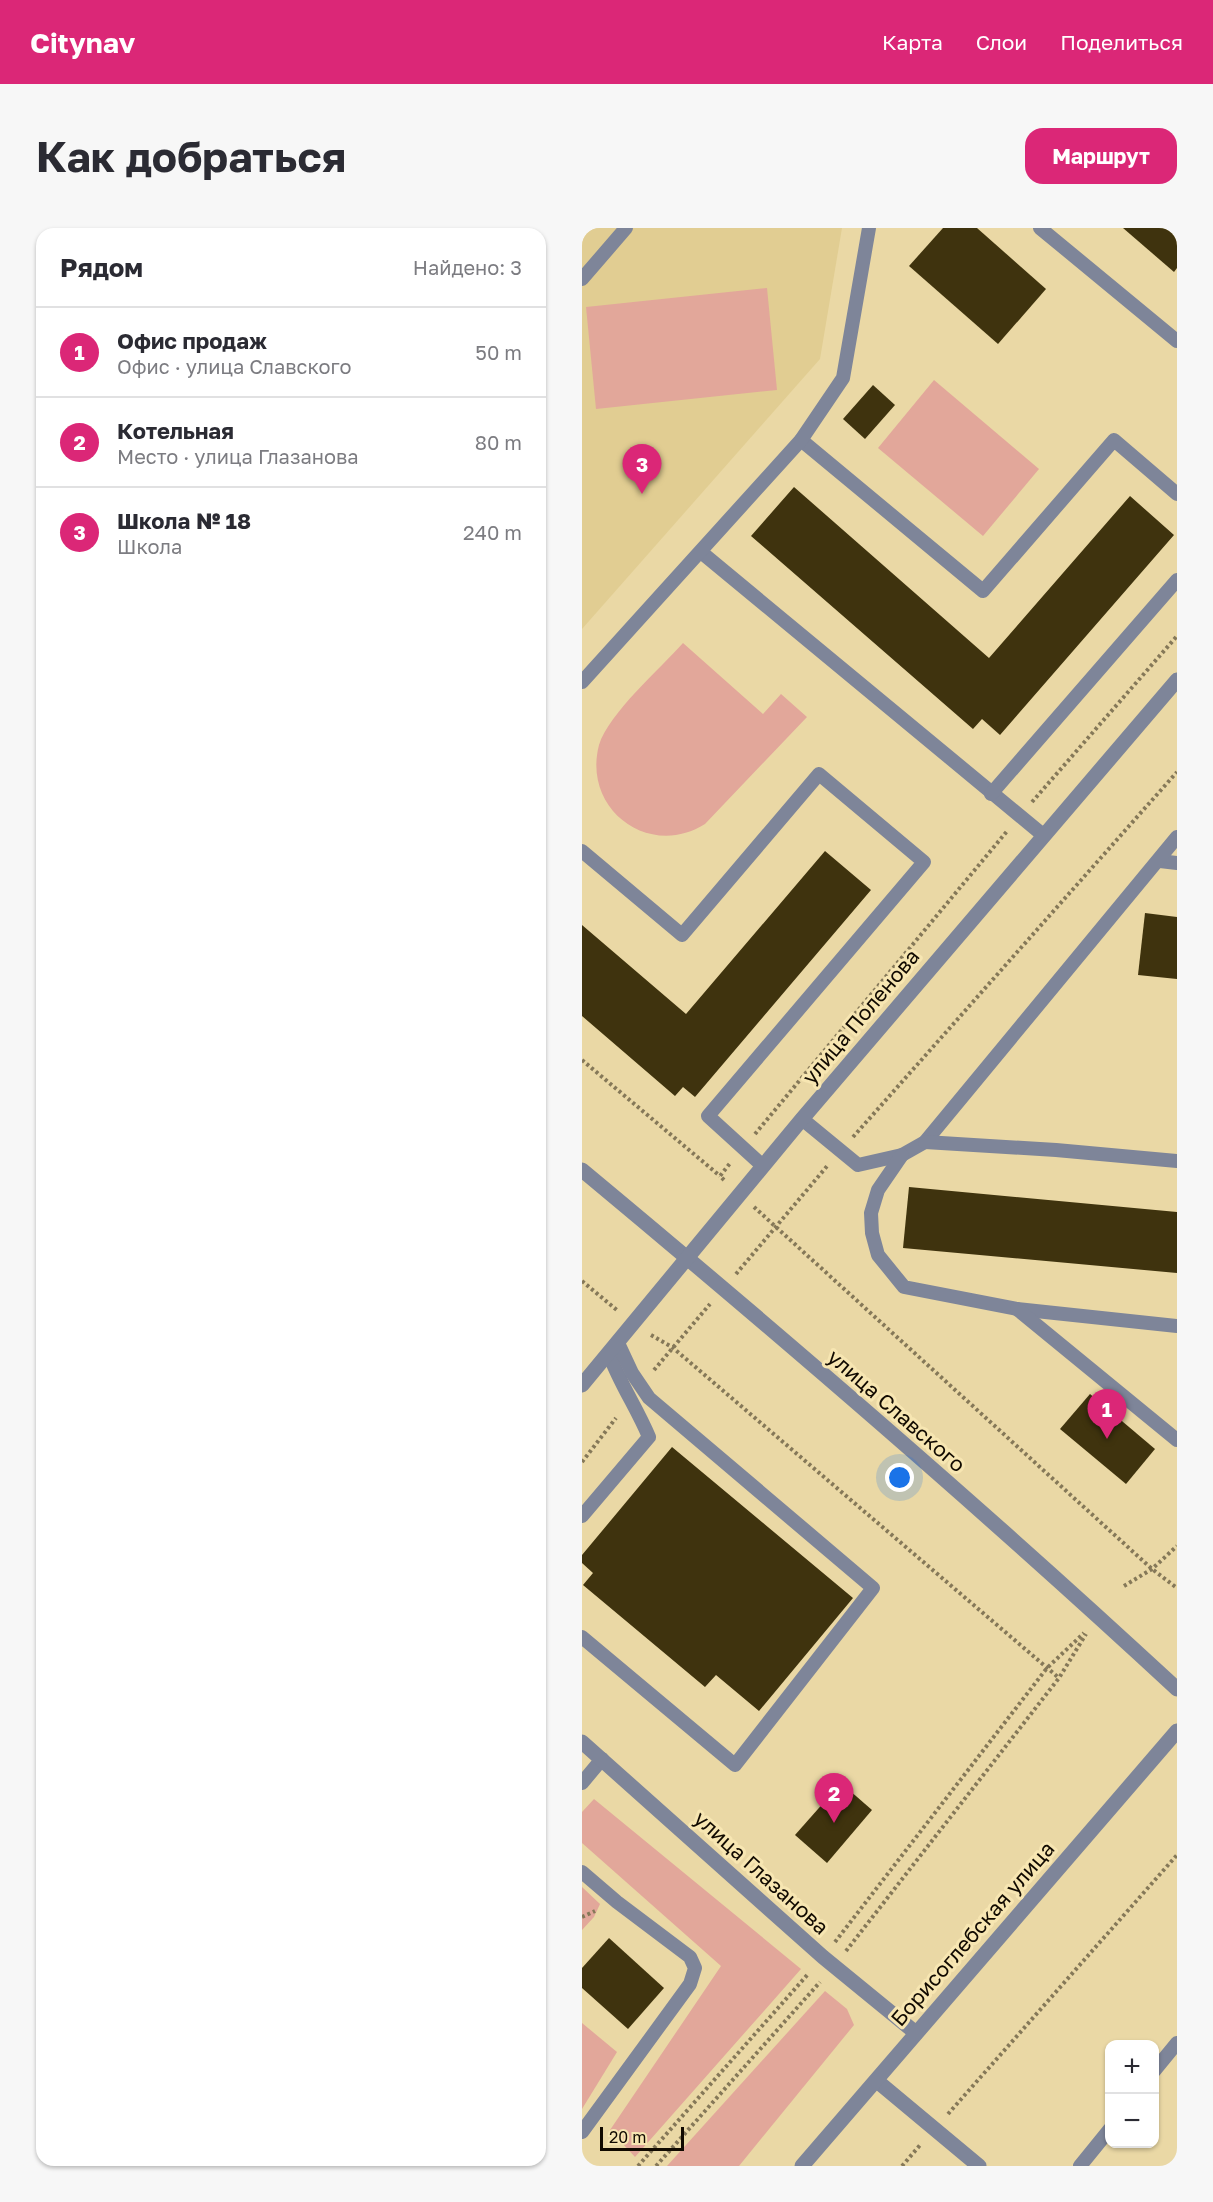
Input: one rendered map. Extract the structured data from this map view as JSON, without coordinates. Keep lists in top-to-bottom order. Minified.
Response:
{"streets":{"street":["улица Поленова","улица Славского","улица Глазанова","Борисоглебская улица"]},"crossings":[["улица Поленова","улица Славского"],["улица Глазанова","Борисоглебская улица"]],"scale_bar":"20 m","page":{"header":"Citynav","nav":["Карта","Слои","Поделиться"],"buttons":"Маршрут","title":"Как добраться","heading":["Рядом","Найдено: 3"],"list":[{"mark":"1","name":"Офис продаж","note":"Офис · улица Славского","value":"50 m"},{"mark":"2","name":"Котельная","note":"Место · улица Глазанова","value":"80 m"},{"mark":"3","name":"Школа № 18","note":"Школа","value":"240 m"}],"pins":["3","1","2"],"map_buttons":["+","−"],"scale":"20 m"}}
